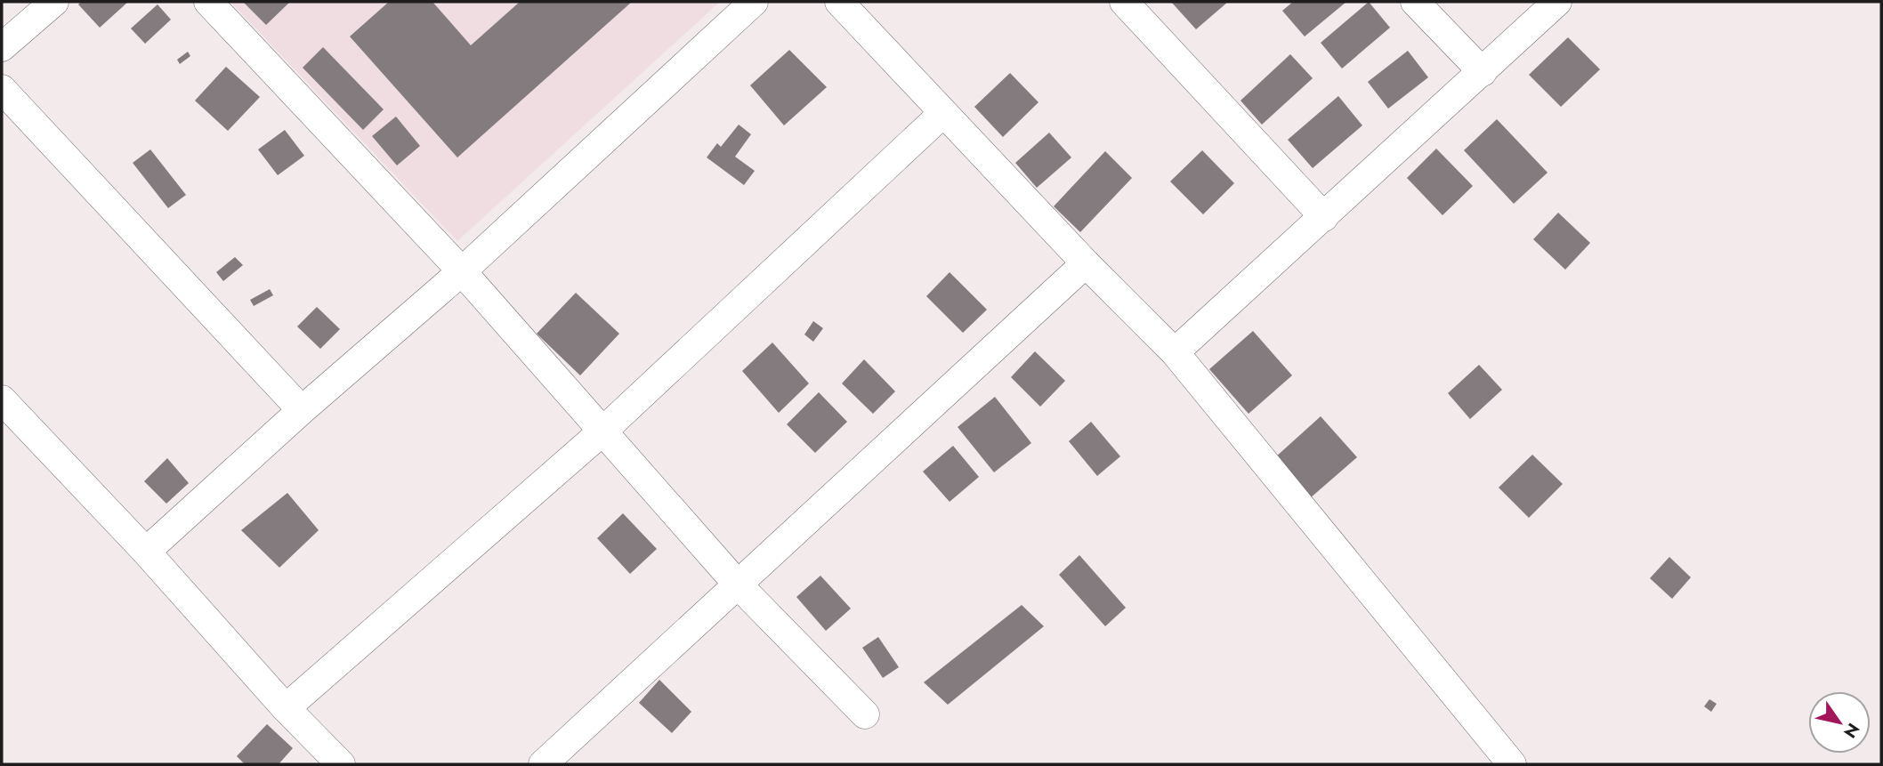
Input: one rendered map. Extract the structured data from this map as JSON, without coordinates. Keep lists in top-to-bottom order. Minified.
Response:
{"north":"bottom right"}
